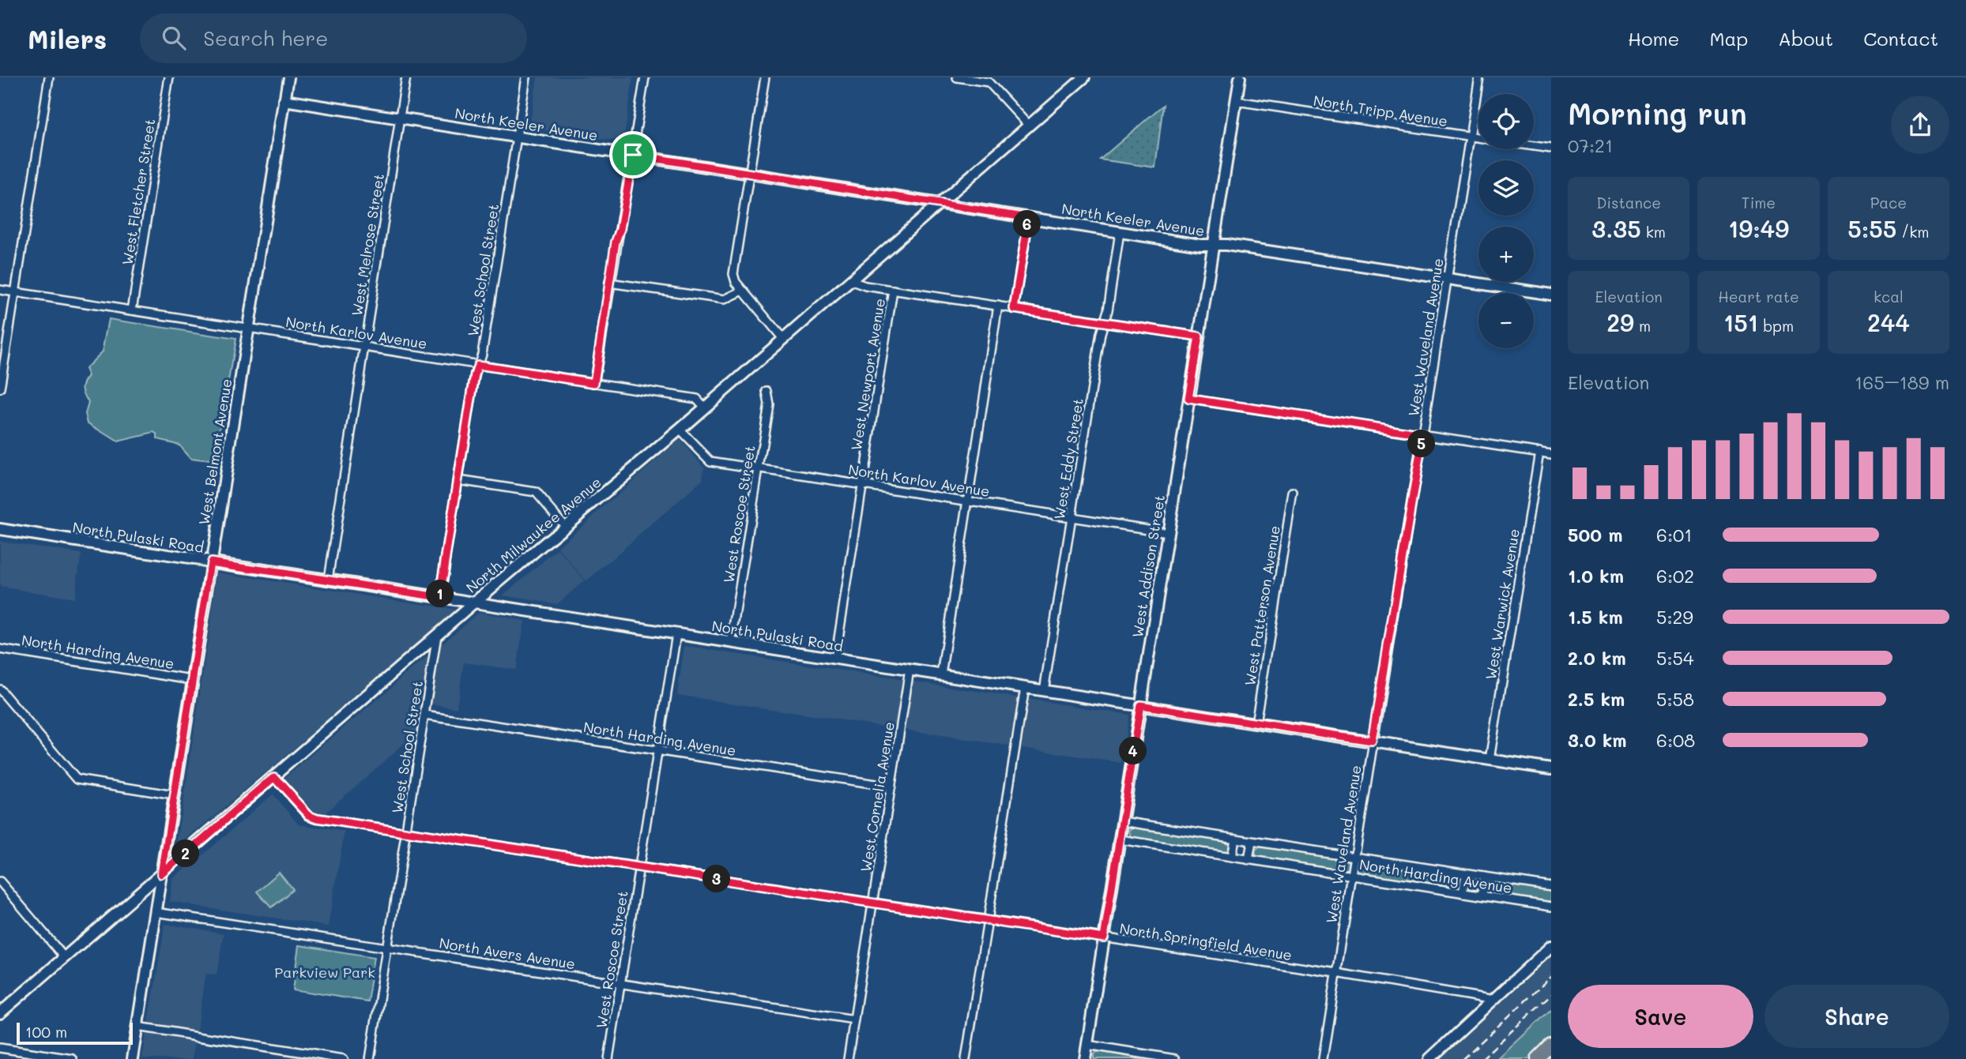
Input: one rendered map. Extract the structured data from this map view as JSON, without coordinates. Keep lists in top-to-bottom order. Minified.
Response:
{"streets":{"main road":["North Keeler Avenue","West Belmont Avenue","North Milwaukee Avenue","North Pulaski Road","West Addison Street"],"street":["North Tripp Avenue","West Fletcher Street","West Melrose Street","West School Street","North Karlov Avenue","West Waveland Avenue","West Newport Avenue","West Eddy Street","West Roscoe Street","West Warwick Avenue","West Patterson Avenue","North Harding Avenue","West Cornelia Avenue","North Springfield Avenue","North Avers Avenue"]},"crossings":[["North Tripp Avenue","West Waveland Avenue"],["North Tripp Avenue","West Addison Street"],["North Keeler Avenue","West Melrose Street"],["North Keeler Avenue","West School Street"],["North Keeler Avenue","West Waveland Avenue"],["North Keeler Avenue","West Belmont Avenue"],["North Keeler Avenue","West Eddy Street"],["North Keeler Avenue","North Milwaukee Avenue"],["North Keeler Avenue","West Addison Street"],["West Fletcher Street","North Karlov Avenue"],["West Melrose Street","North Karlov Avenue"],["West Melrose Street","North Pulaski Road"],["West School Street","North Karlov Avenue"],["West School Street","North Milwaukee Avenue"],["West School Street","North Pulaski Road"],["West School Street","North Harding Avenue"],["West School Street","North Springfield Avenue"],["West School Street","North Avers Avenue"],["North Karlov Avenue","West Newport Avenue"],["North Karlov Avenue","West Belmont Avenue"],["North Karlov Avenue","West Eddy Street"],["North Karlov Avenue","West Roscoe Street"],["North Karlov Avenue","North Milwaukee Avenue"],["North Karlov Avenue","West Addison Street"],["West Waveland Avenue","North Pulaski Road"],["West Waveland Avenue","North Harding Avenue"],["West Waveland Avenue","North Springfield Avenue"],["West Newport Avenue","North Pulaski Road"],["West Belmont Avenue","North Milwaukee Avenue"],["West Belmont Avenue","North Pulaski Road"],["West Belmont Avenue","North Harding Avenue"],["West Belmont Avenue","North Avers Avenue"],["West Eddy Street","North Pulaski Road"],["West Roscoe Street","North Pulaski Road"],["West Roscoe Street","North Harding Avenue"],["West Roscoe Street","North Springfield Avenue"],["West Roscoe Street","North Avers Avenue"],["North Milwaukee Avenue","North Pulaski Road"],["North Milwaukee Avenue","North Springfield Avenue"],["North Pulaski Road","West Addison Street"],["North Pulaski Road","West Warwick Avenue"],["North Pulaski Road","West Patterson Avenue"],["North Pulaski Road","West Cornelia Avenue"],["West Addison Street","North Harding Avenue"],["West Addison Street","North Springfield Avenue"],["North Harding Avenue","West Cornelia Avenue"],["West Cornelia Avenue","North Springfield Avenue"],["West Cornelia Avenue","North Avers Avenue"]],"parks":["Parkview Park"],"scale_bar":"100 m","page":{"header":"Milers","search":"Search here","nav":["Home","Map","About","Contact"],"heading":["Morning run","07:21"],"map_buttons":["+","−"],"stats":[["Distance","3.35 km"],["Time","19:49"],["Pace","5:55 /km"],["Elevation","29 m"],["Heart rate","151 bpm"],["kcal","244"]],"pins":["6","5","1","4","2","3"],"chart":["Elevation","165–189 m"],"list":[{"name":"500 m","note":"6:01"},{"name":"1.0 km","note":"6:02"},{"name":"1.5 km","note":"5:29"},{"name":"2.0 km","note":"5:54"},{"name":"2.5 km","note":"5:58"},{"name":"3.0 km","note":"6:08"}],"buttons":["Save","Share"],"scale":"100 m"}}
